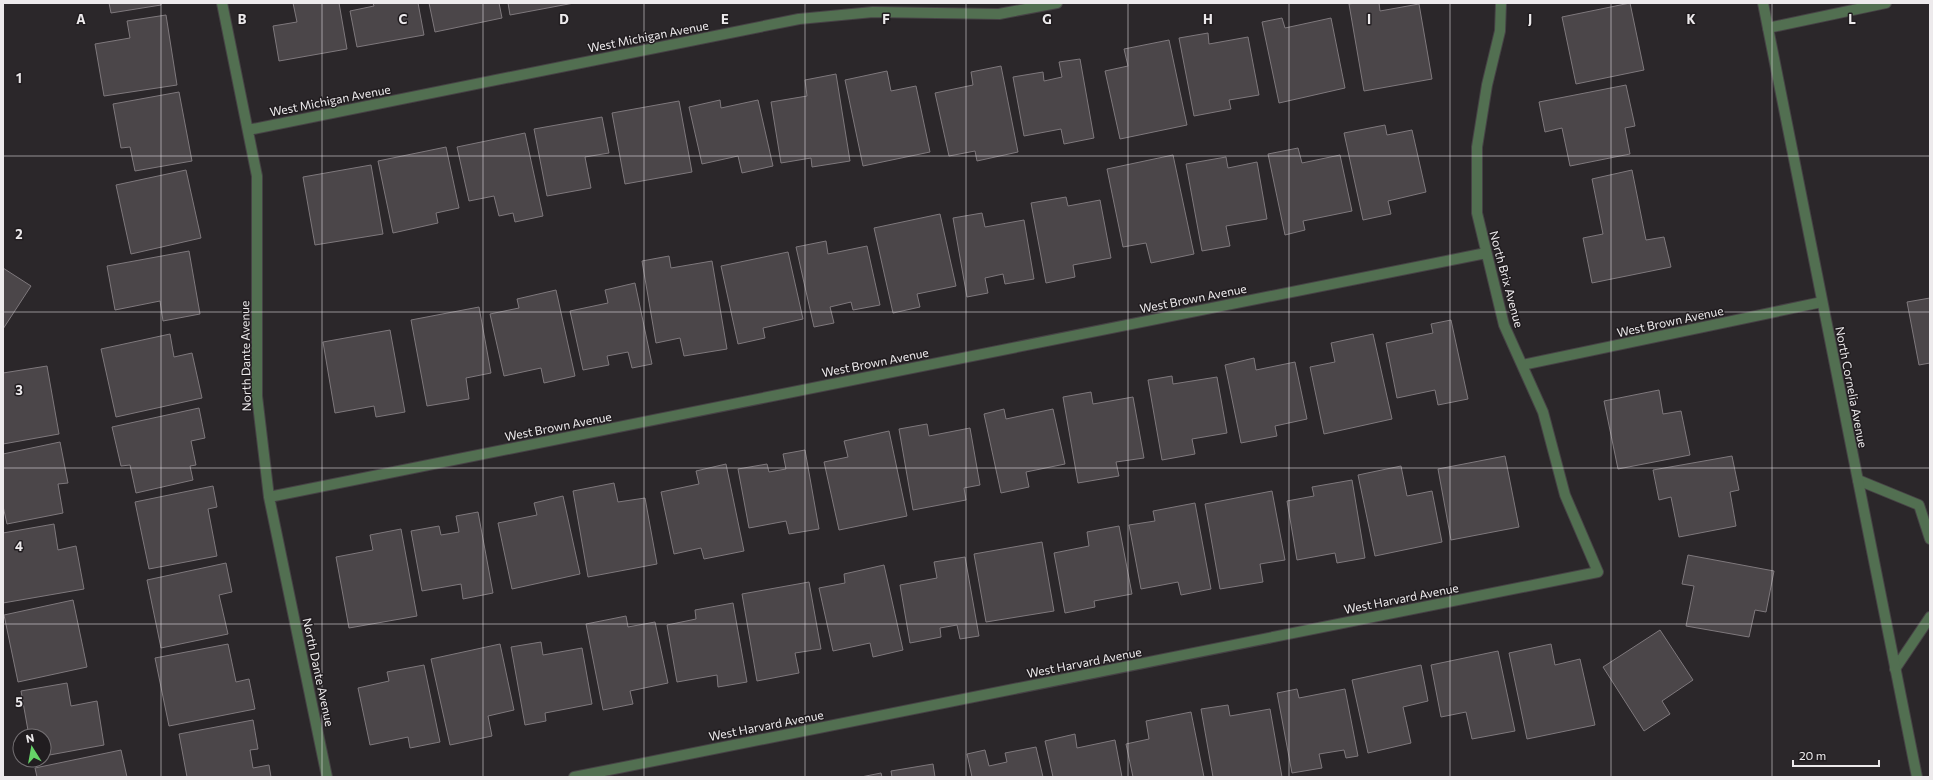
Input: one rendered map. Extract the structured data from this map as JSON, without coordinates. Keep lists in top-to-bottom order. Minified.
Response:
{"streets":{"street":["West Michigan Avenue","North Brix Avenue","West Brown Avenue","North Dante Avenue","North Cornelia Avenue","West Harvard Avenue"]},"crossings":[["West Michigan Avenue","North Dante Avenue"],["North Brix Avenue","West Brown Avenue"],["North Brix Avenue","West Harvard Avenue"],["West Brown Avenue","North Dante Avenue"],["West Brown Avenue","North Cornelia Avenue"]],"scale_bar":"20 m","north":"top","grid":{"columns":["A","B","C","D","E","F","G","H","I","J","K","L"],"rows":["1","2","3","4","5"]}}
